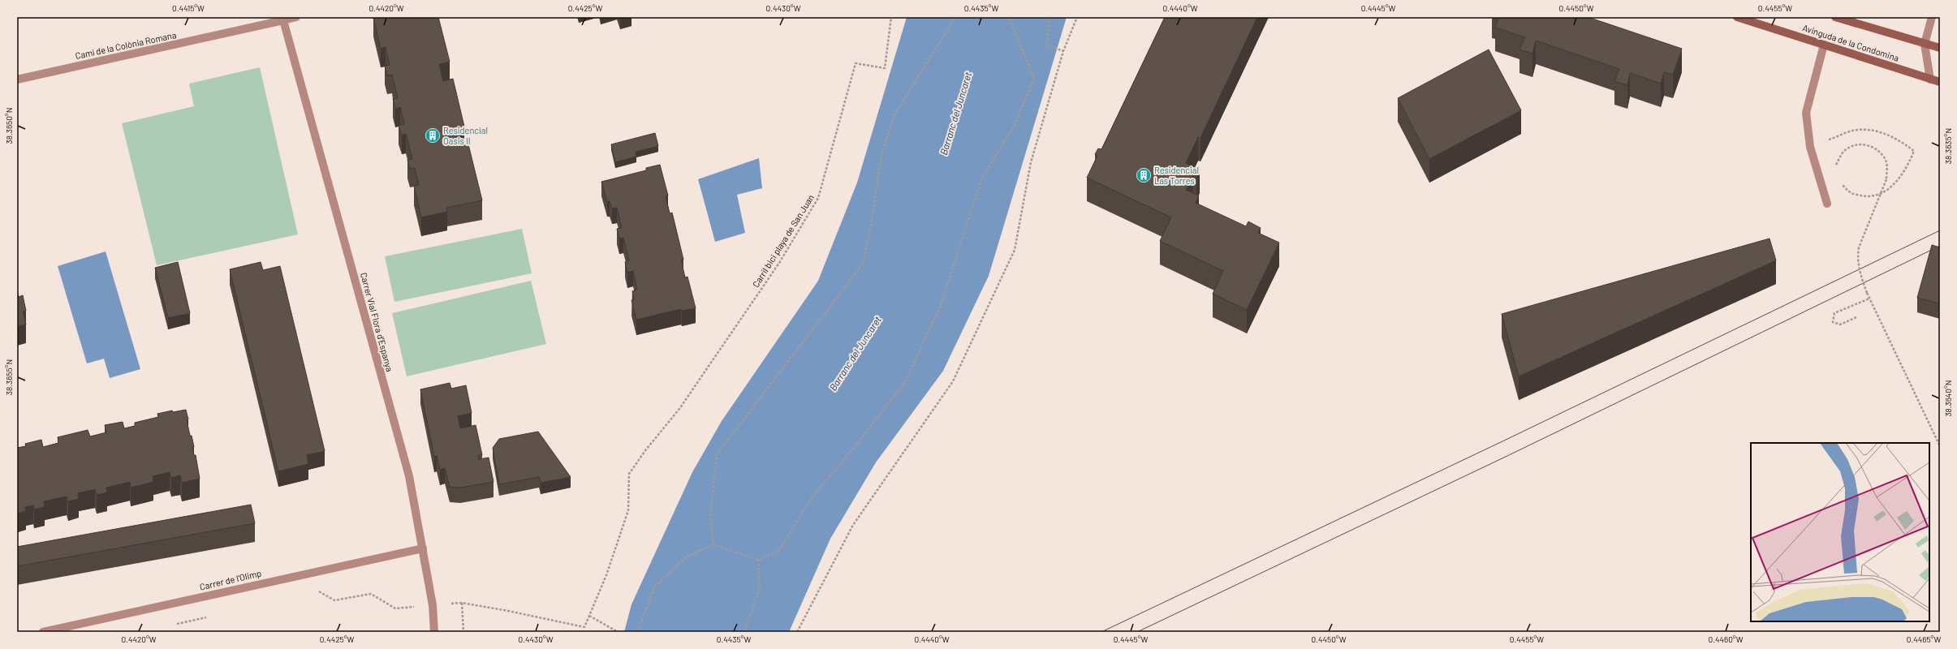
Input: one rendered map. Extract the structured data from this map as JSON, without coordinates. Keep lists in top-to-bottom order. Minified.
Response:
{"streets":{"main road":["Avinguda de la Condomina"],"street":["Camí de la Colònia Romana","Carrer Vial Flora d'Espanya","Carrer de l'Olimp"],"path":["Carril bici playa de San Juan"]},"crossings":[["Camí de la Colònia Romana","Carrer Vial Flora d'Espanya"],["Carrer Vial Flora d'Espanya","Carrer de l'Olimp"]],"water":["Barranc del Juncaret"],"places":{"building":["Residencial Oasis II","Residencial Las Torres"]},"coordinates":["0.4415°W","0.4420°W","0.4425°W","0.4430°W","0.4435°W","0.4440°W","0.4445°W","0.4450°W","0.4455°W","38.3650°N","38.3635°N","38.3655°N","38.3640°N","0.4460°W","0.4465°W"]}
